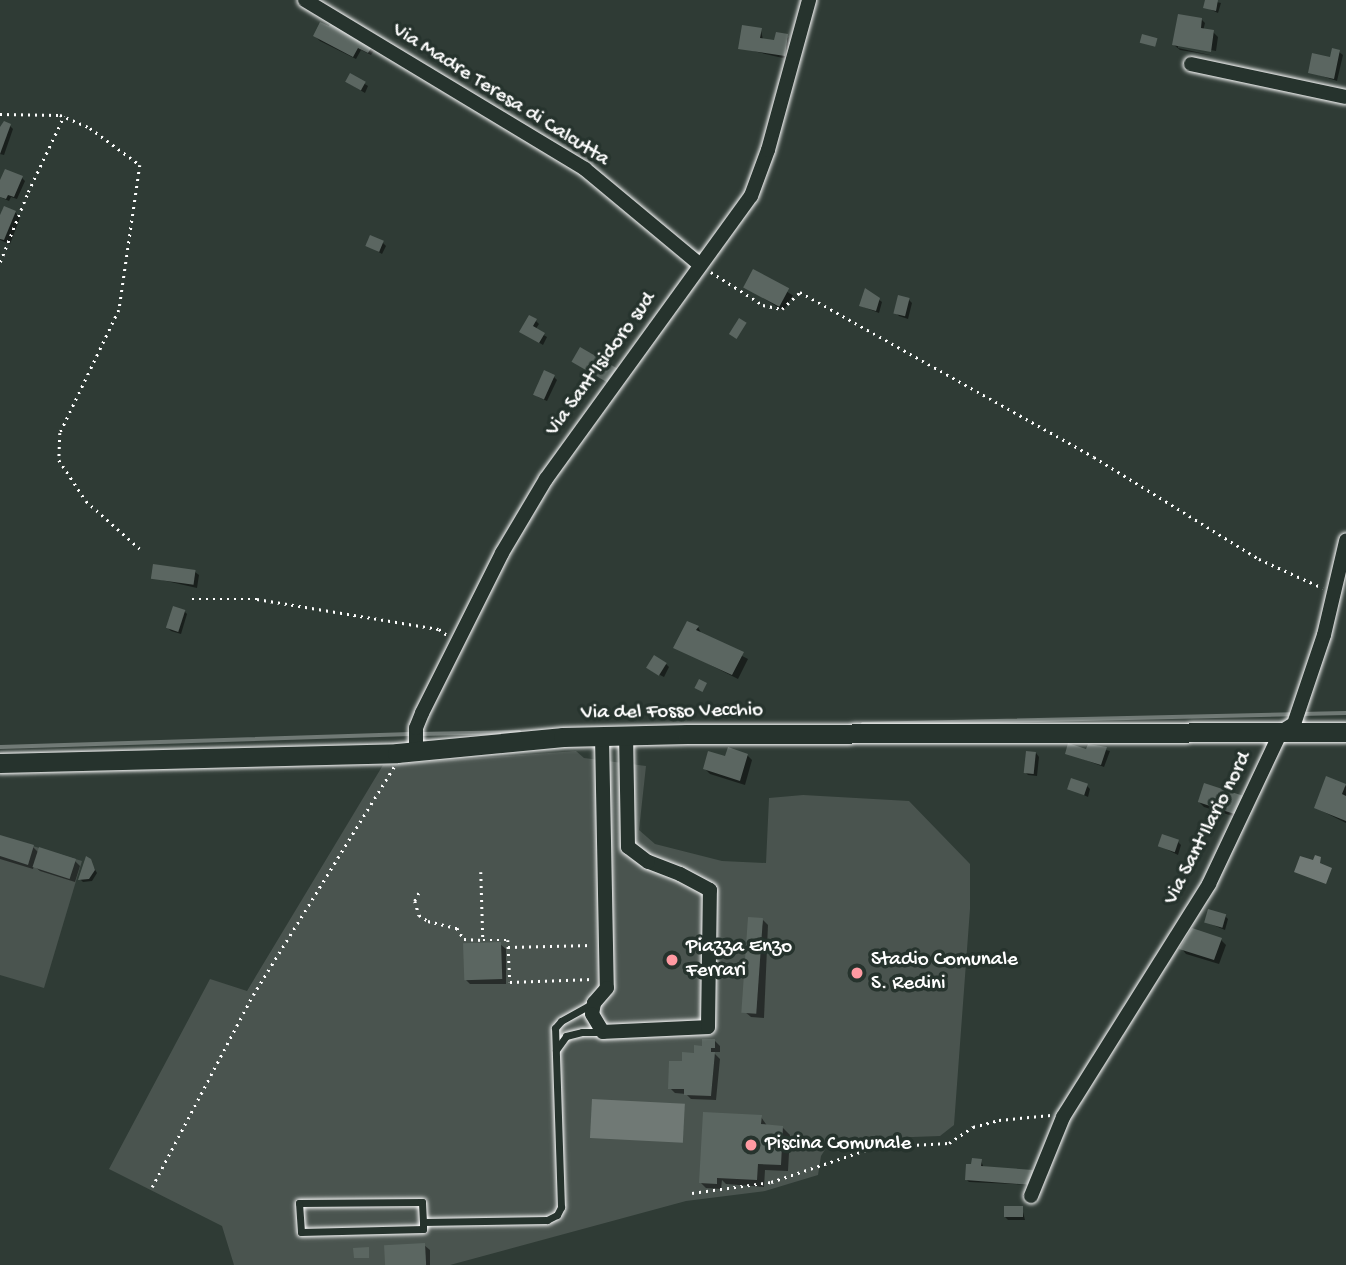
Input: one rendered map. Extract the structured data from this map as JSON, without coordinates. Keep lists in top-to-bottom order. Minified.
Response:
{"streets":{"street":["Via Madre Teresa di Calcutta","Via Sant'Isidoro sud","Via del Fosso Vecchio","Via Sant'Ilario nord"]},"crossings":[["Via Madre Teresa di Calcutta","Via Sant'Isidoro sud"],["Via Sant'Isidoro sud","Via del Fosso Vecchio"],["Via del Fosso Vecchio","Via Sant'Ilario nord"]],"places":["Piazza Enzo Ferrari","Stadio Comunale S. Redini","Piscina Comunale"]}
